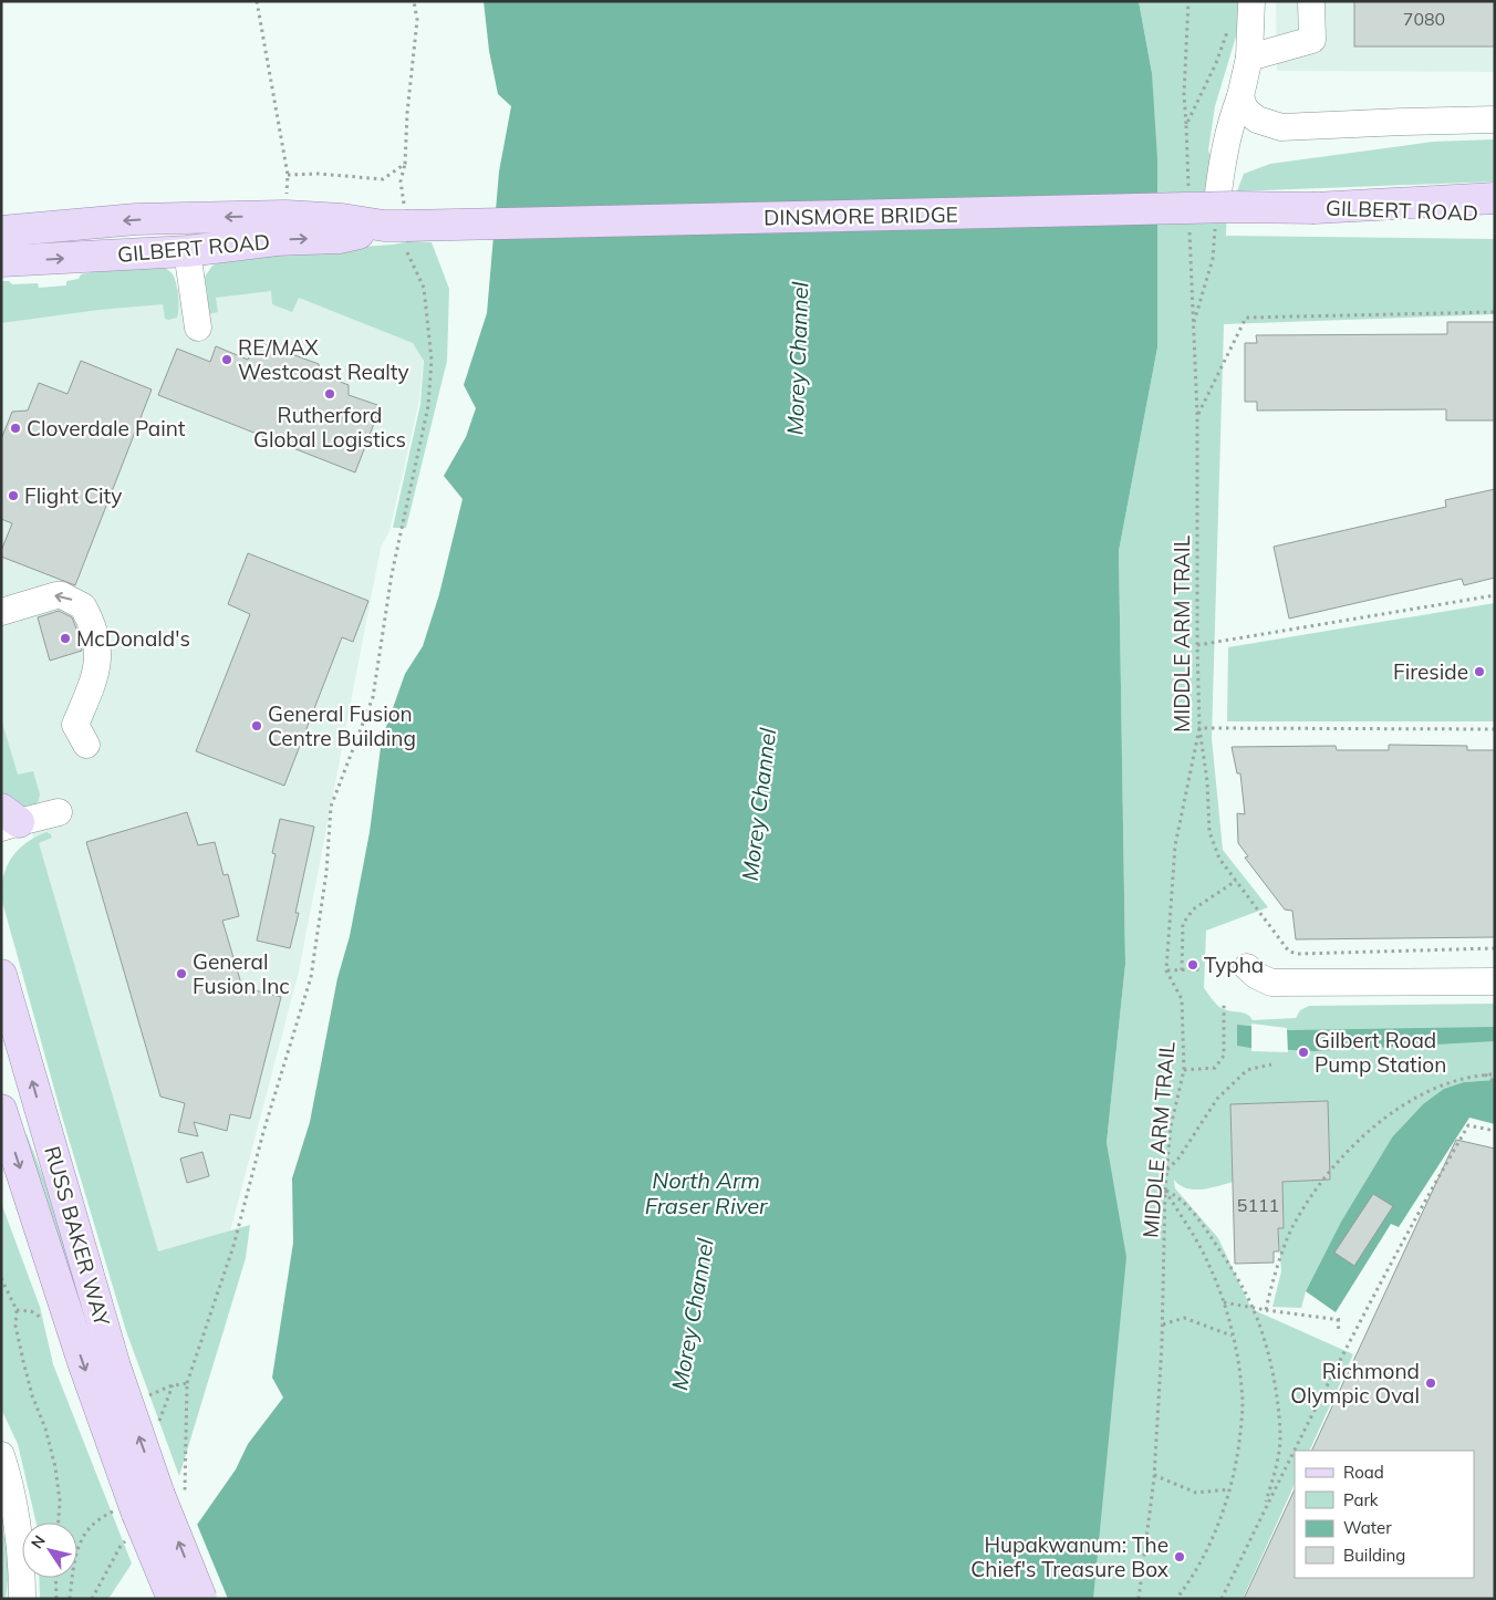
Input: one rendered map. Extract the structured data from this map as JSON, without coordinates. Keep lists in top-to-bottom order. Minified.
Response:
{"streets":{"main road":["GILBERT ROAD","DINSMORE BRIDGE","RUSS BAKER WAY"],"path":["MIDDLE ARM TRAIL"]},"crossings":[["GILBERT ROAD","DINSMORE BRIDGE"]],"water":["Morey Channel","North Arm Fraser River"],"places":["RE/MAX Westcoast Realty","Rutherford Global Logistics","Cloverdale Paint","Flight City","McDonald's","Fireside","General Fusion Centre Building","Typha","General Fusion Inc","Gilbert Road Pump Station","Richmond Olympic Oval","Hupakwanum: The Chief's Treasure Box"],"house_numbers":["7080","5111"],"legend":["Road","Park","Water","Building"],"north":"top left"}
